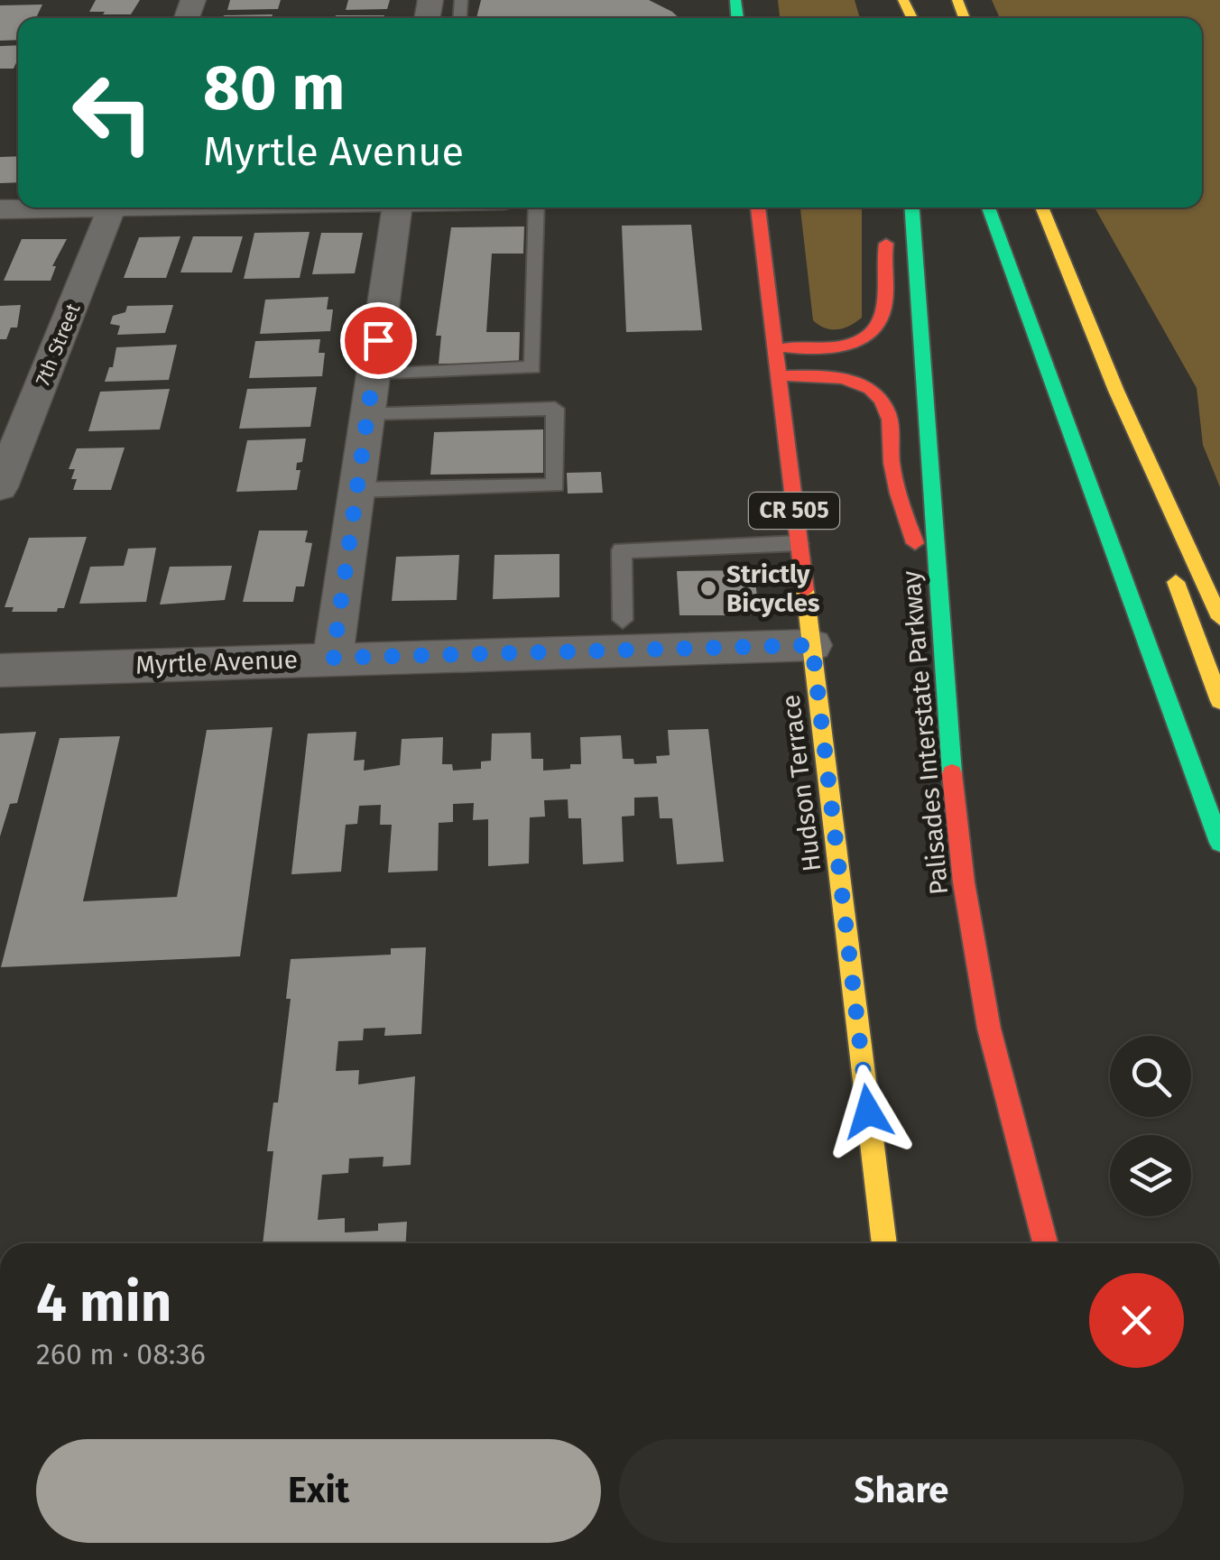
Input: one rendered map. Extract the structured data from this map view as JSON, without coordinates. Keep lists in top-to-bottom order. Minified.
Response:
{"streets":{"main road":["CR 505","Palisades Interstate Parkway","Hudson Terrace"],"street":["7th Street","Myrtle Avenue"]},"crossings":[["Myrtle Avenue","Hudson Terrace"]],"places":["Strictly Bicycles"],"page":{"turn":["80 m","Myrtle Avenue"],"heading":["4 min","260 m · 08:36"],"buttons":["Exit","Share"]}}
